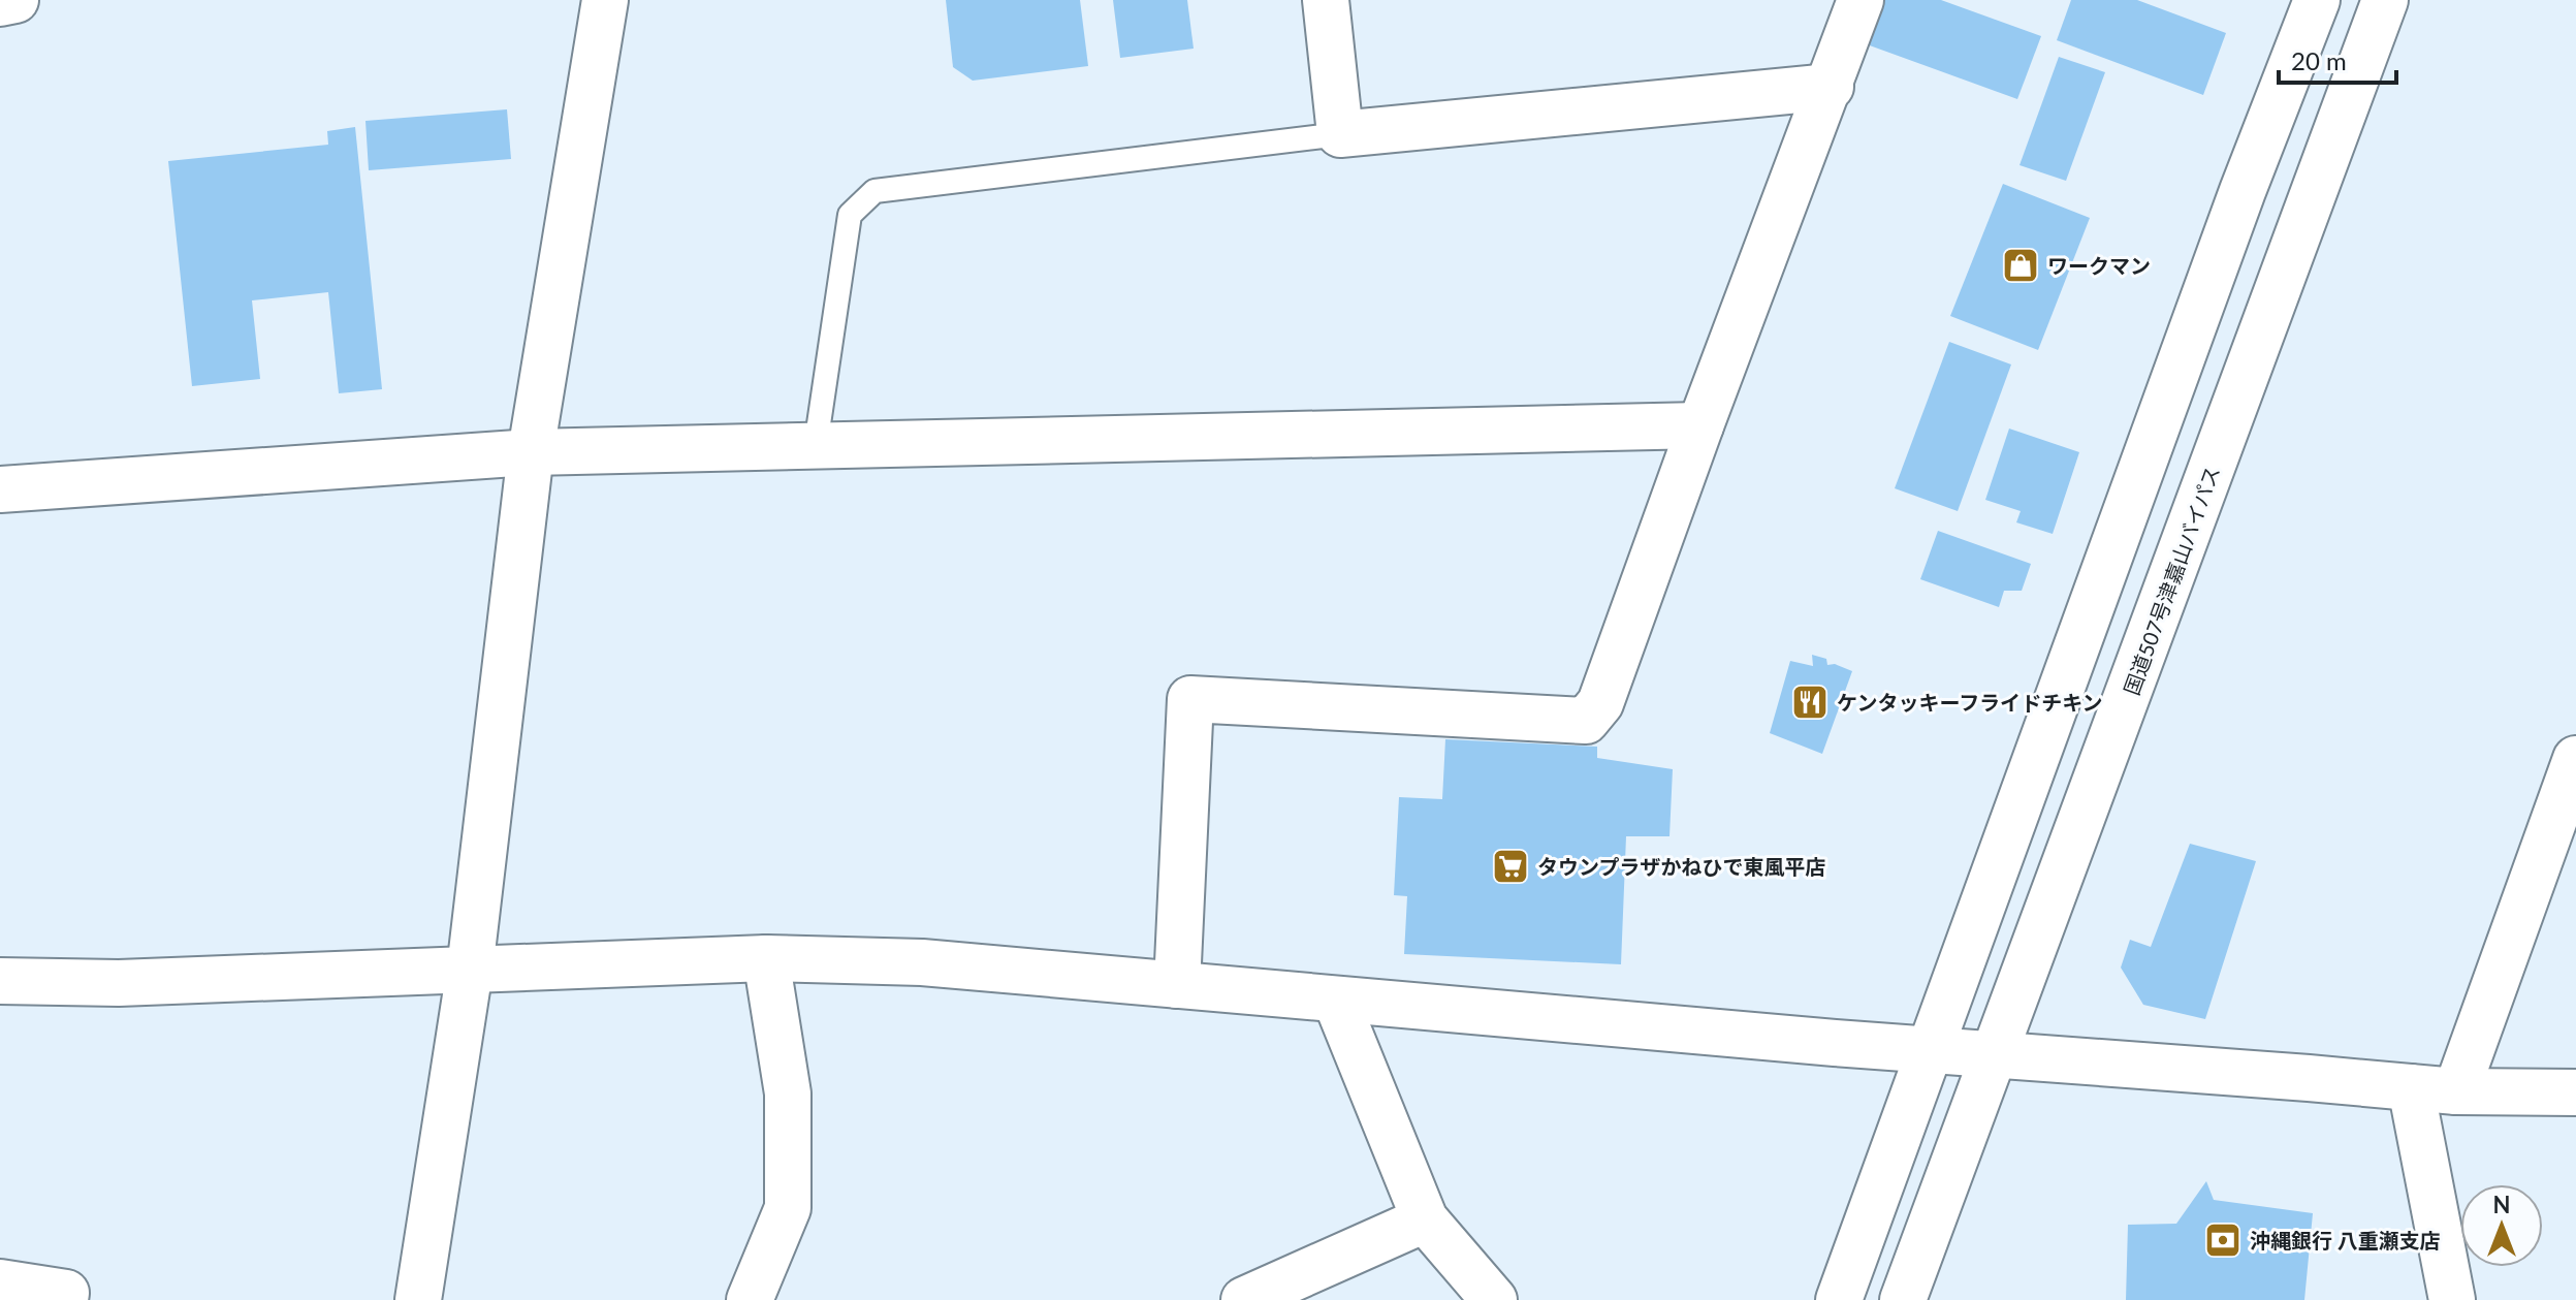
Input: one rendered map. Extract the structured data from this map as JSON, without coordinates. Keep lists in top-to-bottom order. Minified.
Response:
{"streets":{"main road":["国道507号津嘉山バイパス"]},"places":{"shop":["ワークマン"],"restaurant":["ケンタッキーフライドチキン"],"supermarket":["タウンプラザかねひで東風平店"],"bank":["沖縄銀行 八重瀬支店"]},"scale_bar":"20 m","north":"top"}
